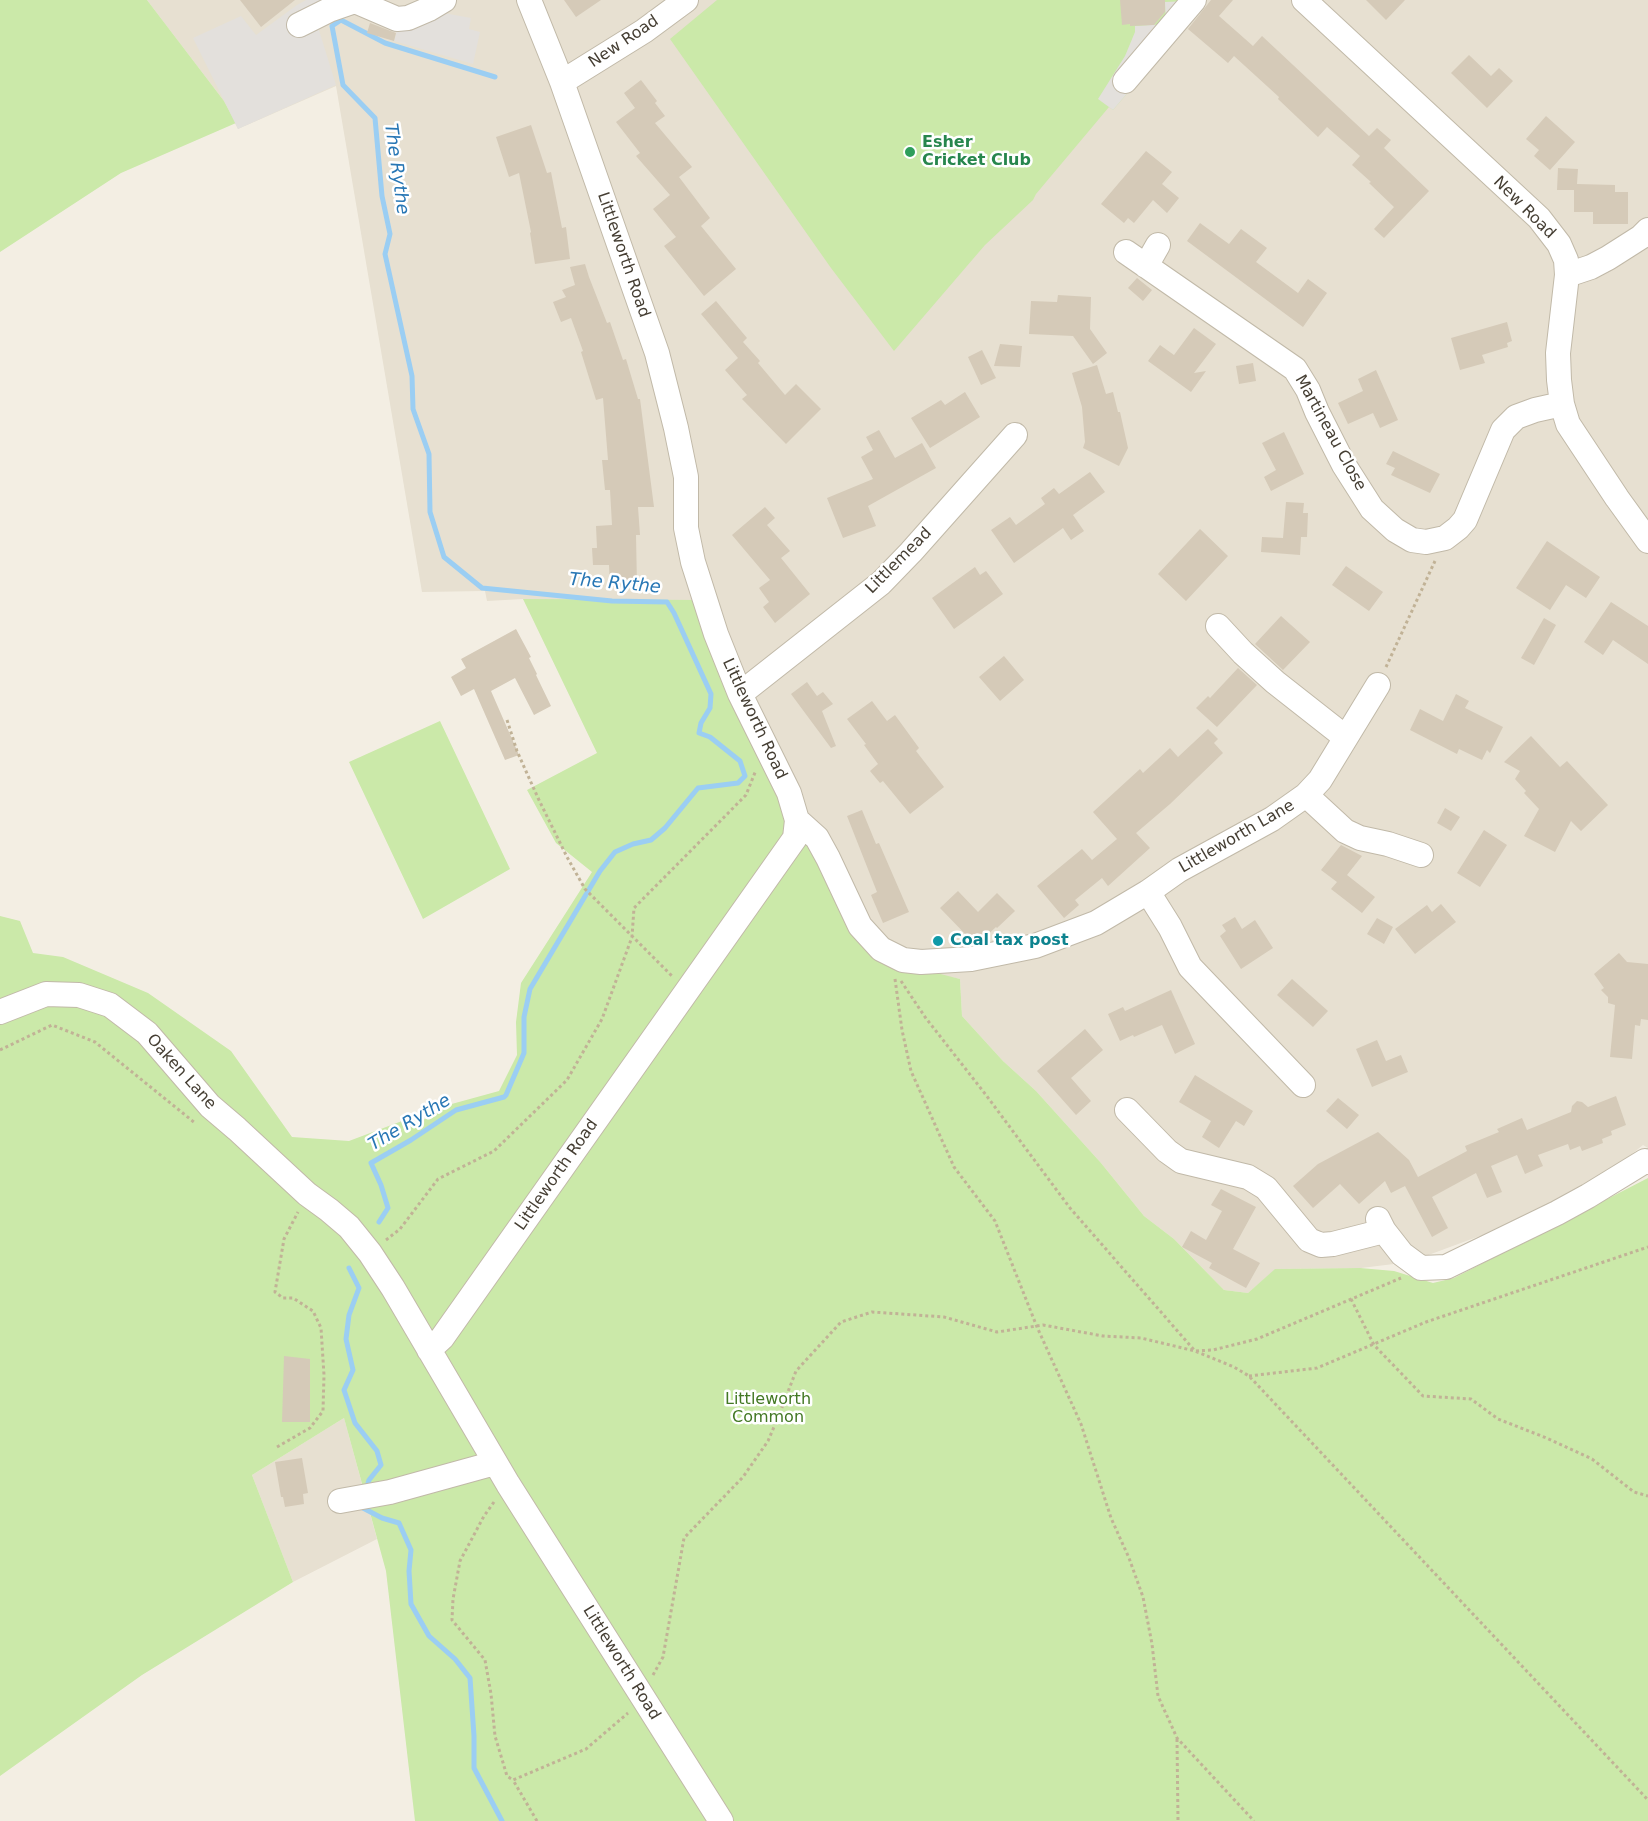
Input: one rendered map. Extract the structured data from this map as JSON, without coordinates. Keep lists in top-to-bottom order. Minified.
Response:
{"streets":{"street":["New Road","Littleworth Road","Martineau Close","Littlemead","Littleworth Lane","Oaken Lane"]},"crossings":[["New Road","Littleworth Road"],["Littleworth Road","Littlemead"],["Littleworth Road","Littleworth Lane"],["Littleworth Road","Oaken Lane"]],"water":["The Rythe"],"parks":["Littleworth Common"],"places":["Esher Cricket Club","Coal tax post"]}
